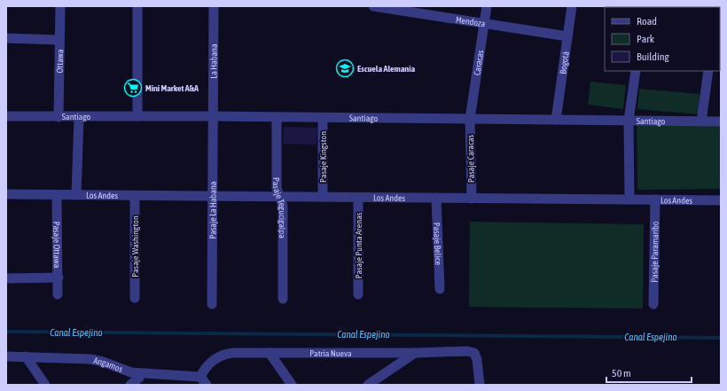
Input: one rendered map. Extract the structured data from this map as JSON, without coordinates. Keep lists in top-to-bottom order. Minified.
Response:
{"streets":{"street":["Mendoza","Ottawa","La Habana","Caracas","Bogotá","Santiago","Pasaje Kingston","Pasaje Caracas","Los Andes","Pasaje Tegucigalpa","Pasaje La Habana","Pasaje Belice","Pasaje Ottawa","Pasaje Punta Arenas","Pasaje Washington","Pasaje Paramaribo","Patria Nueva","Angamos"]},"crossings":[["Mendoza","Caracas"],["Mendoza","Bogotá"],["Ottawa","Santiago"],["La Habana","Santiago"],["La Habana","Pasaje La Habana"],["Caracas","Santiago"],["Caracas","Pasaje Caracas"],["Bogotá","Santiago"],["Santiago","Pasaje Kingston"],["Santiago","Pasaje Caracas"],["Santiago","Pasaje Tegucigalpa"],["Santiago","Pasaje La Habana"],["Pasaje Kingston","Los Andes"],["Pasaje Caracas","Los Andes"],["Los Andes","Pasaje Tegucigalpa"],["Los Andes","Pasaje La Habana"],["Los Andes","Pasaje Belice"],["Los Andes","Pasaje Ottawa"],["Los Andes","Pasaje Punta Arenas"],["Los Andes","Pasaje Washington"],["Los Andes","Pasaje Paramaribo"],["Patria Nueva","Angamos"]],"water":["Canal Espejino"],"places":{"school or university":["Escuela Alemania"],"supermarket":["Mini Market A&A"]},"legend":["Road","Park","Building"],"scale_bar":"50 m"}
